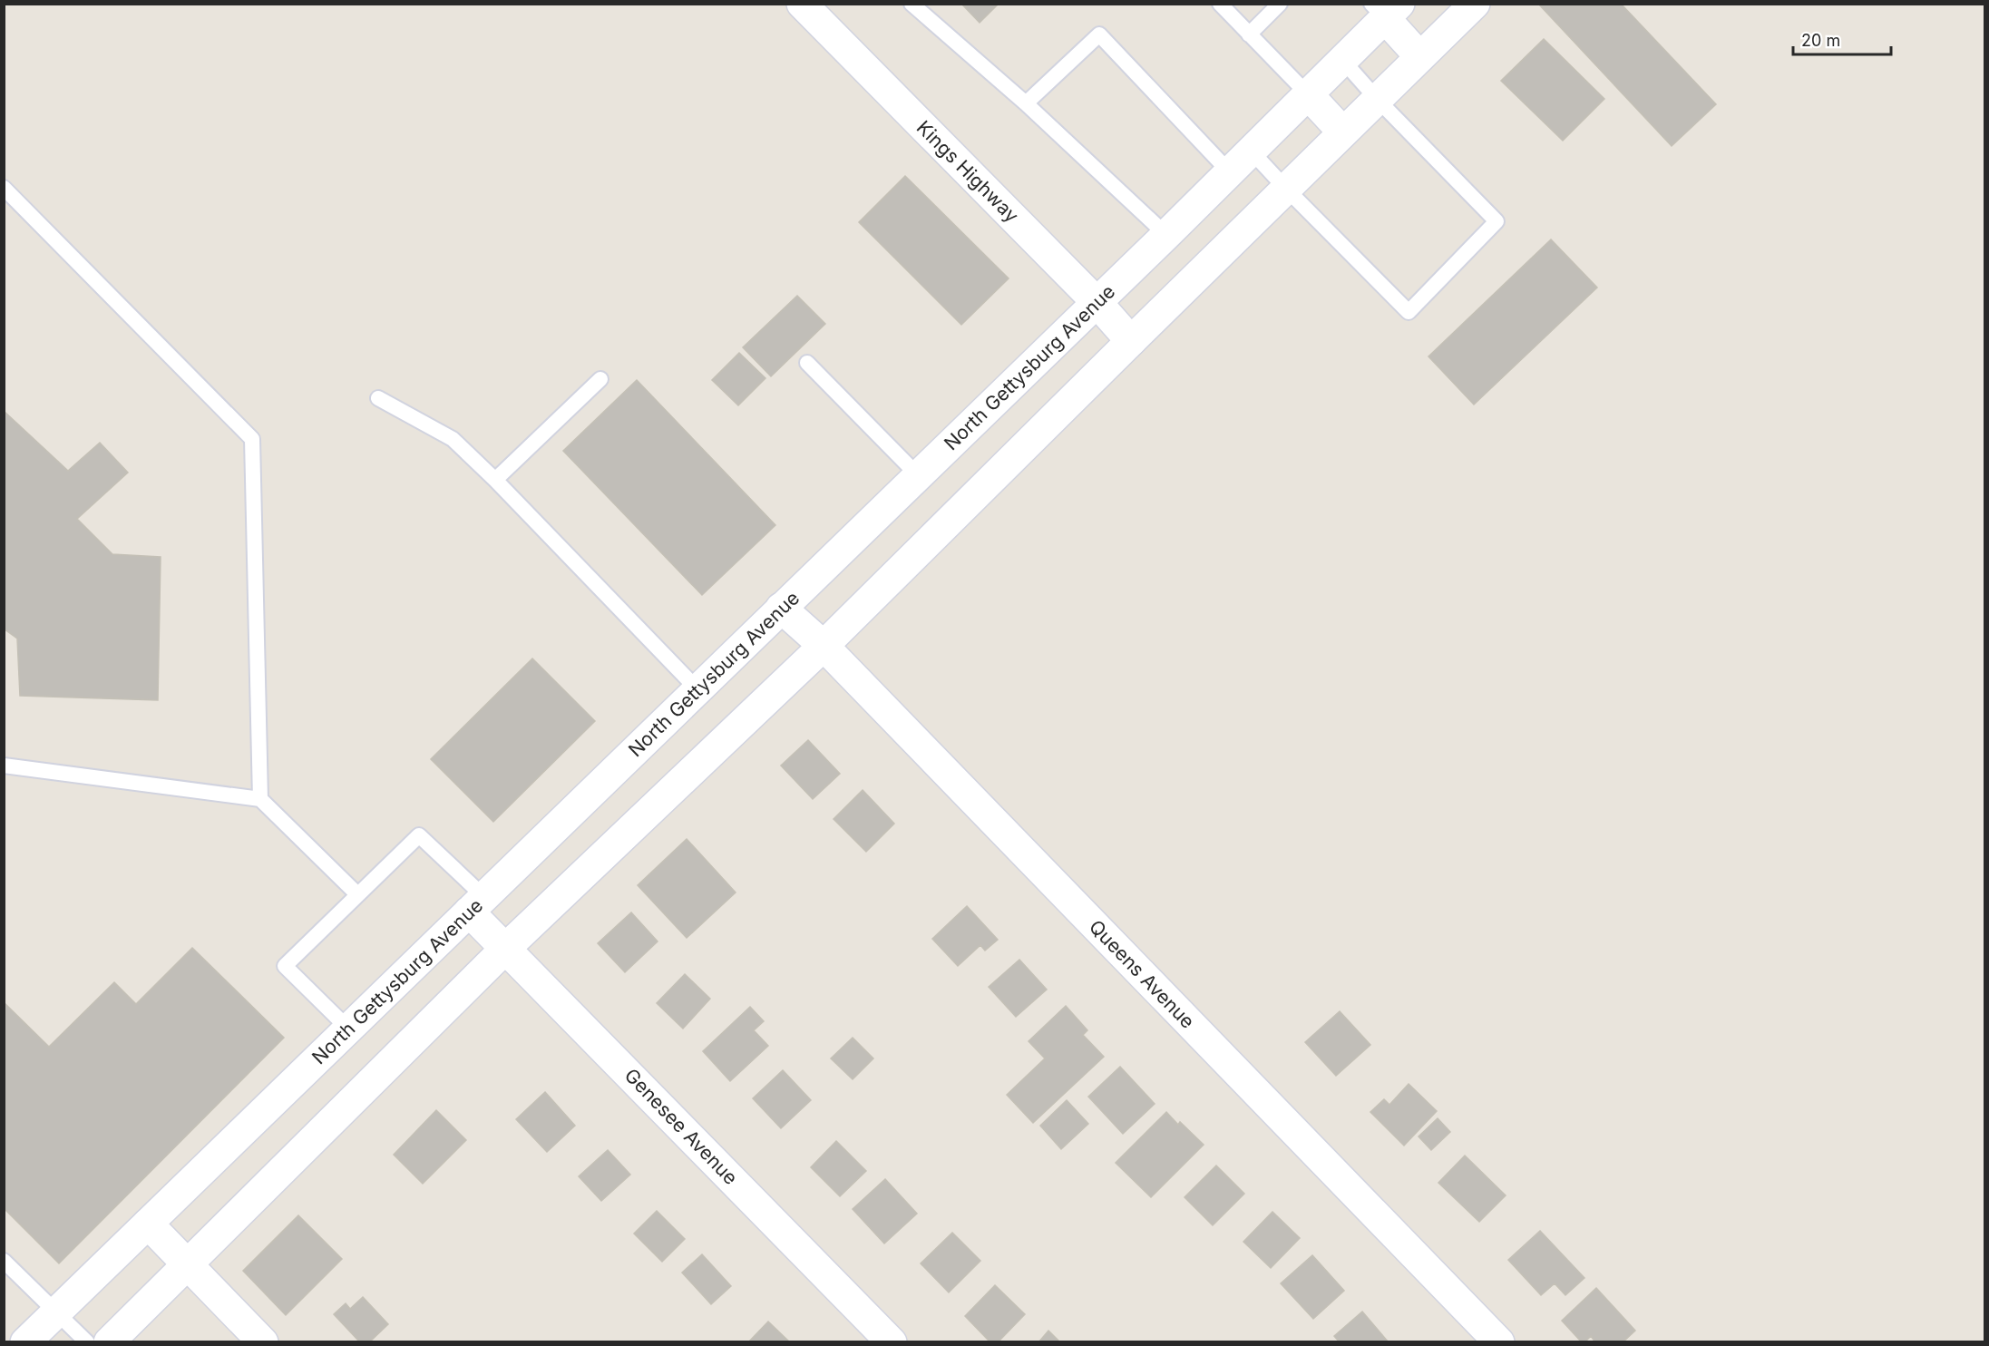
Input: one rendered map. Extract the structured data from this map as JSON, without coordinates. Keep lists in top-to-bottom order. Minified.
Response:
{"streets":{"main road":["Kings Highway","North Gettysburg Avenue","Queens Avenue","Genesee Avenue"]},"crossings":[["Kings Highway","North Gettysburg Avenue"],["North Gettysburg Avenue","Queens Avenue"],["North Gettysburg Avenue","Genesee Avenue"]],"scale_bar":"20 m"}
